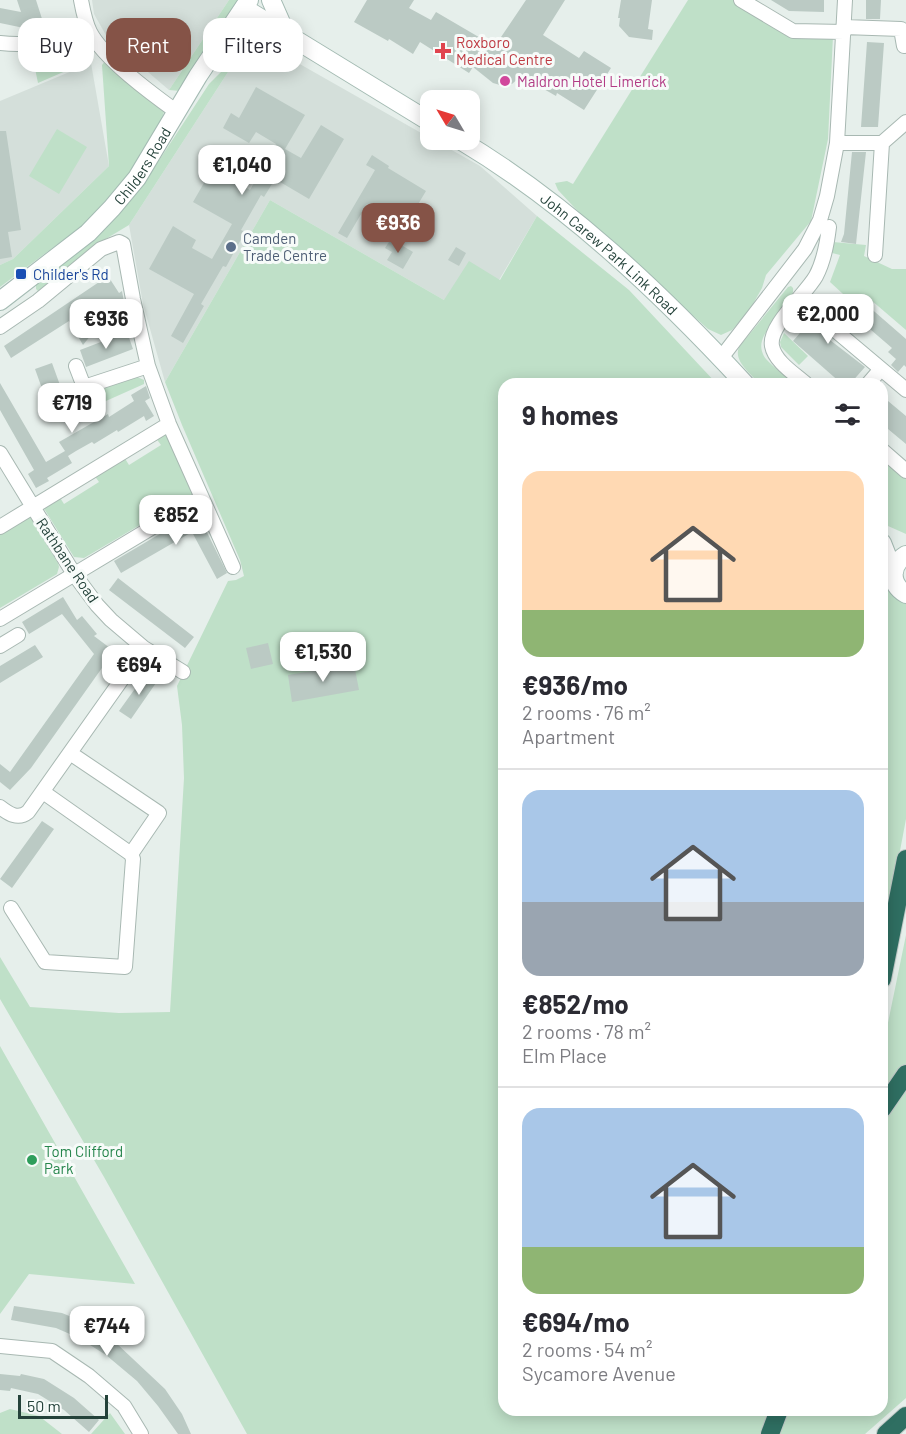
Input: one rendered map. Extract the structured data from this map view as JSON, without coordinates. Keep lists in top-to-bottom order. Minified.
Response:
{"streets":{"main road":["Childers Road","John Carew Park Link Road"],"street":["Rathbane Road"]},"places":{"health":["Roxboro Medical Centre"],"other":["Maldron Hotel Limerick","Camden Trade Centre","Tom Clifford Park"],"transit":["Childer's Rd"]},"scale_bar":"50 m","north":"top left","page":{"chip":["Buy","Rent","Filters"],"price":["€1,040","€936","€2,000","€936","€719","€852","€1,530","€694","€744"],"heading":"9 homes","list":[{"name":"€936/mo","note":"2 rooms · 76 m² · Apartment"},{"name":"€852/mo","note":"2 rooms · 78 m² · Elm Place"},{"name":"€694/mo","note":"2 rooms · 54 m² · Sycamore Avenue"}],"scale":"50 m"}}
